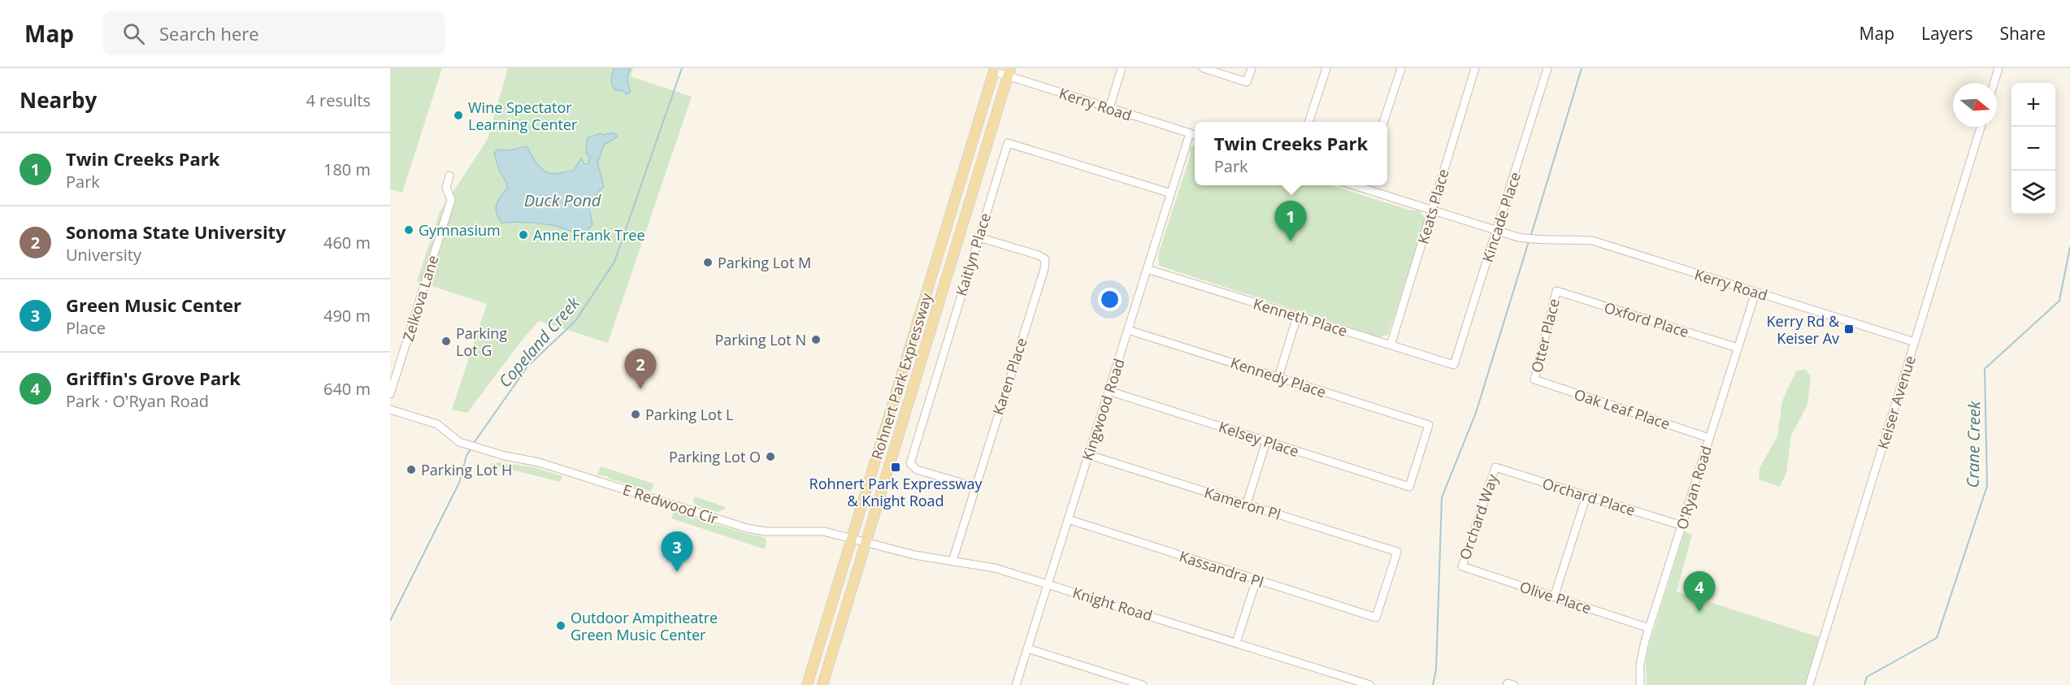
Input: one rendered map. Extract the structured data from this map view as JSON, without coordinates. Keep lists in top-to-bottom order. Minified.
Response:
{"streets":{"main road":["Rohnert Park Expressway"],"street":["Kerry Road","Keats Place","Kincade Place","Kaitlyn Place","Zelkova Lane","Kenneth Place","Oxford Place","Otter Place","Karen Place","Kennedy Place","Keiser Avenue","Oak Leaf Place","Kingwood Road","Kelsey Place","O'Ryan Road","Orchard Place","Kameron Pl","E Redwood Cir","Orchard Way","Kassandra Pl","Olive Place","Knight Road"]},"crossings":[["Kerry Road","Kincade Place"],["Kerry Road","Rohnert Park Expressway"],["Kerry Road","Keiser Avenue"],["Kerry Road","Kingwood Road"],["Kerry Road","O'Ryan Road"],["Keats Place","Kenneth Place"],["Kincade Place","Kenneth Place"],["Kaitlyn Place","Karen Place"],["Kaitlyn Place","Kingwood Road"],["Kenneth Place","Kingwood Road"],["Oxford Place","Otter Place"],["Oxford Place","O'Ryan Road"],["Otter Place","Oak Leaf Place"],["Rohnert Park Expressway","E Redwood Cir"],["Rohnert Park Expressway","Knight Road"],["Karen Place","Knight Road"],["Kennedy Place","Kingwood Road"],["Kennedy Place","Kelsey Place"],["Oak Leaf Place","O'Ryan Road"],["Kingwood Road","Kelsey Place"],["Kingwood Road","Kameron Pl"],["Kingwood Road","Kassandra Pl"],["Kingwood Road","Knight Road"],["O'Ryan Road","Orchard Place"],["O'Ryan Road","Olive Place"],["Orchard Place","Orchard Way"],["Kameron Pl","Kassandra Pl"],["E Redwood Cir","Knight Road"],["Orchard Way","Olive Place"]],"water":["Duck Pond","Copeland Creek","Crane Creek"],"places":{"other":["Wine Spectator Learning Center","Gymnasium","Anne Frank Tree","Parking Lot M","Parking Lot N","Parking Lot G","Parking Lot L","Parking Lot O","Parking Lot H","Outdoor Ampitheatre Green Music Center"],"transit":["Kerry Rd & Keiser Av","Rohnert Park Expressway & Knight Road"]},"north":"right","page":{"header":"Map","search":"Search here","nav":["Map","Layers","Share"],"heading":["Nearby","4 results"],"map_buttons":["+","−"],"popup":["Twin Creeks Park","Park"],"list":[{"mark":"1","name":"Twin Creeks Park","note":"Park","value":"180 m"},{"mark":"2","name":"Sonoma State University","note":"University","value":"460 m"},{"mark":"3","name":"Green Music Center","note":"Place","value":"490 m"},{"mark":"4","name":"Griffin's Grove Park","note":"Park · O'Ryan Road","value":"640 m"}],"pins":["1","2","3","4"]}}
